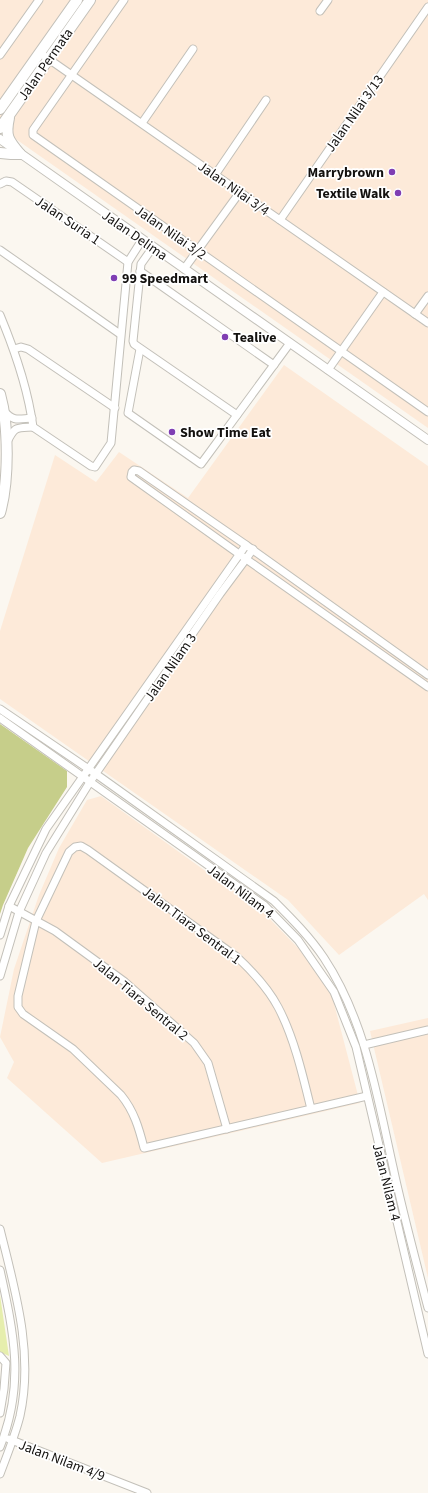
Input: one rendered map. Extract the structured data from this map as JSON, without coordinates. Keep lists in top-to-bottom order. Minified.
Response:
{"streets":{"main road":["Jalan Permata"],"street":["Jalan Nilai 3/13","Jalan Nilai 3/4","Jalan Suria 1","Jalan Nilai 3/2","Jalan Delima","Jalan Nilam 3","Jalan Nilam 4","Jalan Tiara Sentral 1","Jalan Tiara Sentral 2","Jalan Nilam 4/9"]},"crossings":[["Jalan Permata","Jalan Nilai 3/4"],["Jalan Nilai 3/13","Jalan Nilai 3/4"],["Jalan Nilai 3/4","Jalan Nilai 3/2"],["Jalan Nilam 3","Jalan Nilam 4"],["Jalan Nilam 3","Jalan Tiara Sentral 2"],["Jalan Tiara Sentral 1","Jalan Tiara Sentral 2"]],"places":["Marrybrown","Textile Walk","99 Speedmart","Tealive","Show Time Eat"]}
